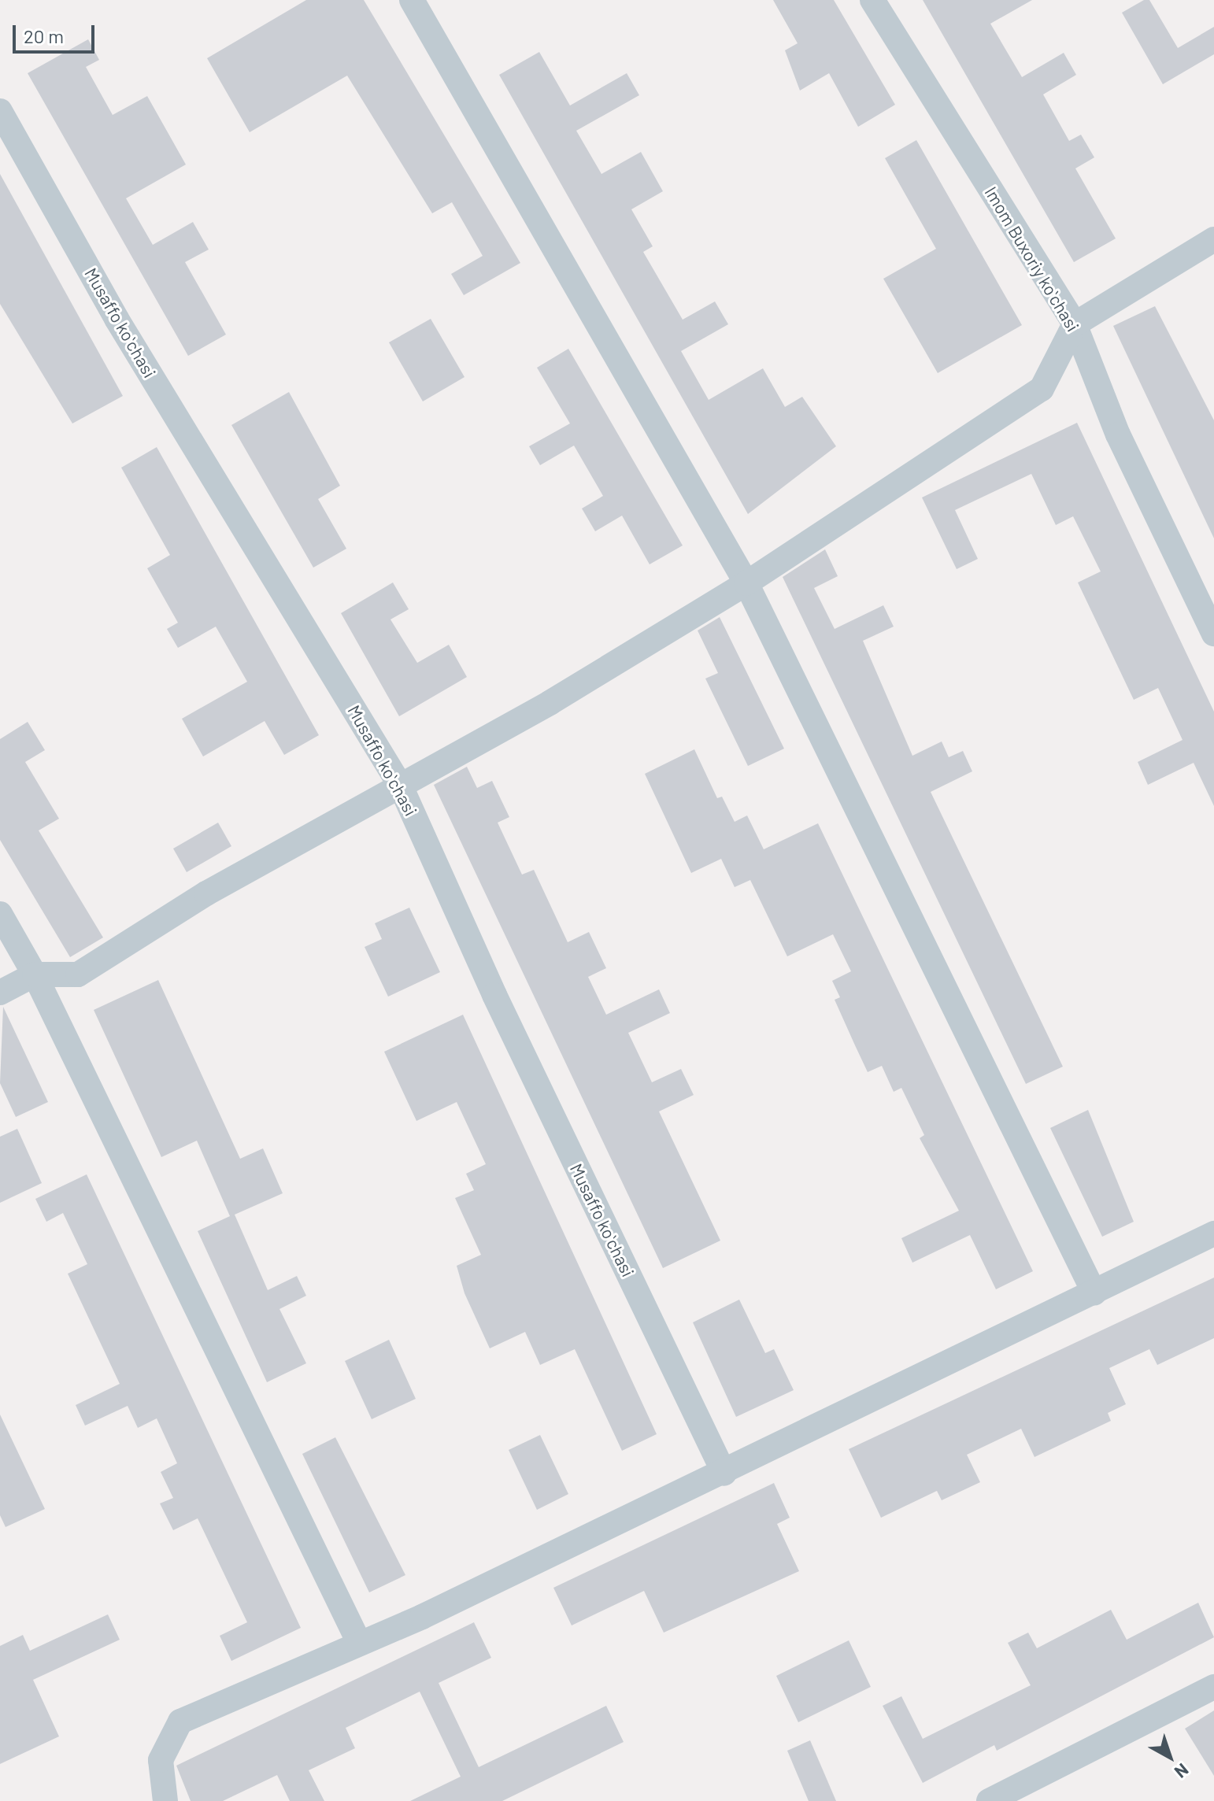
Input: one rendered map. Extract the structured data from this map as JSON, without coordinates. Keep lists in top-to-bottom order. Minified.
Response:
{"streets":{"street":["Imom Buxoriy koʻchasi","Musaffo koʻchasi"]},"scale_bar":"20 m","north":"bottom right"}
